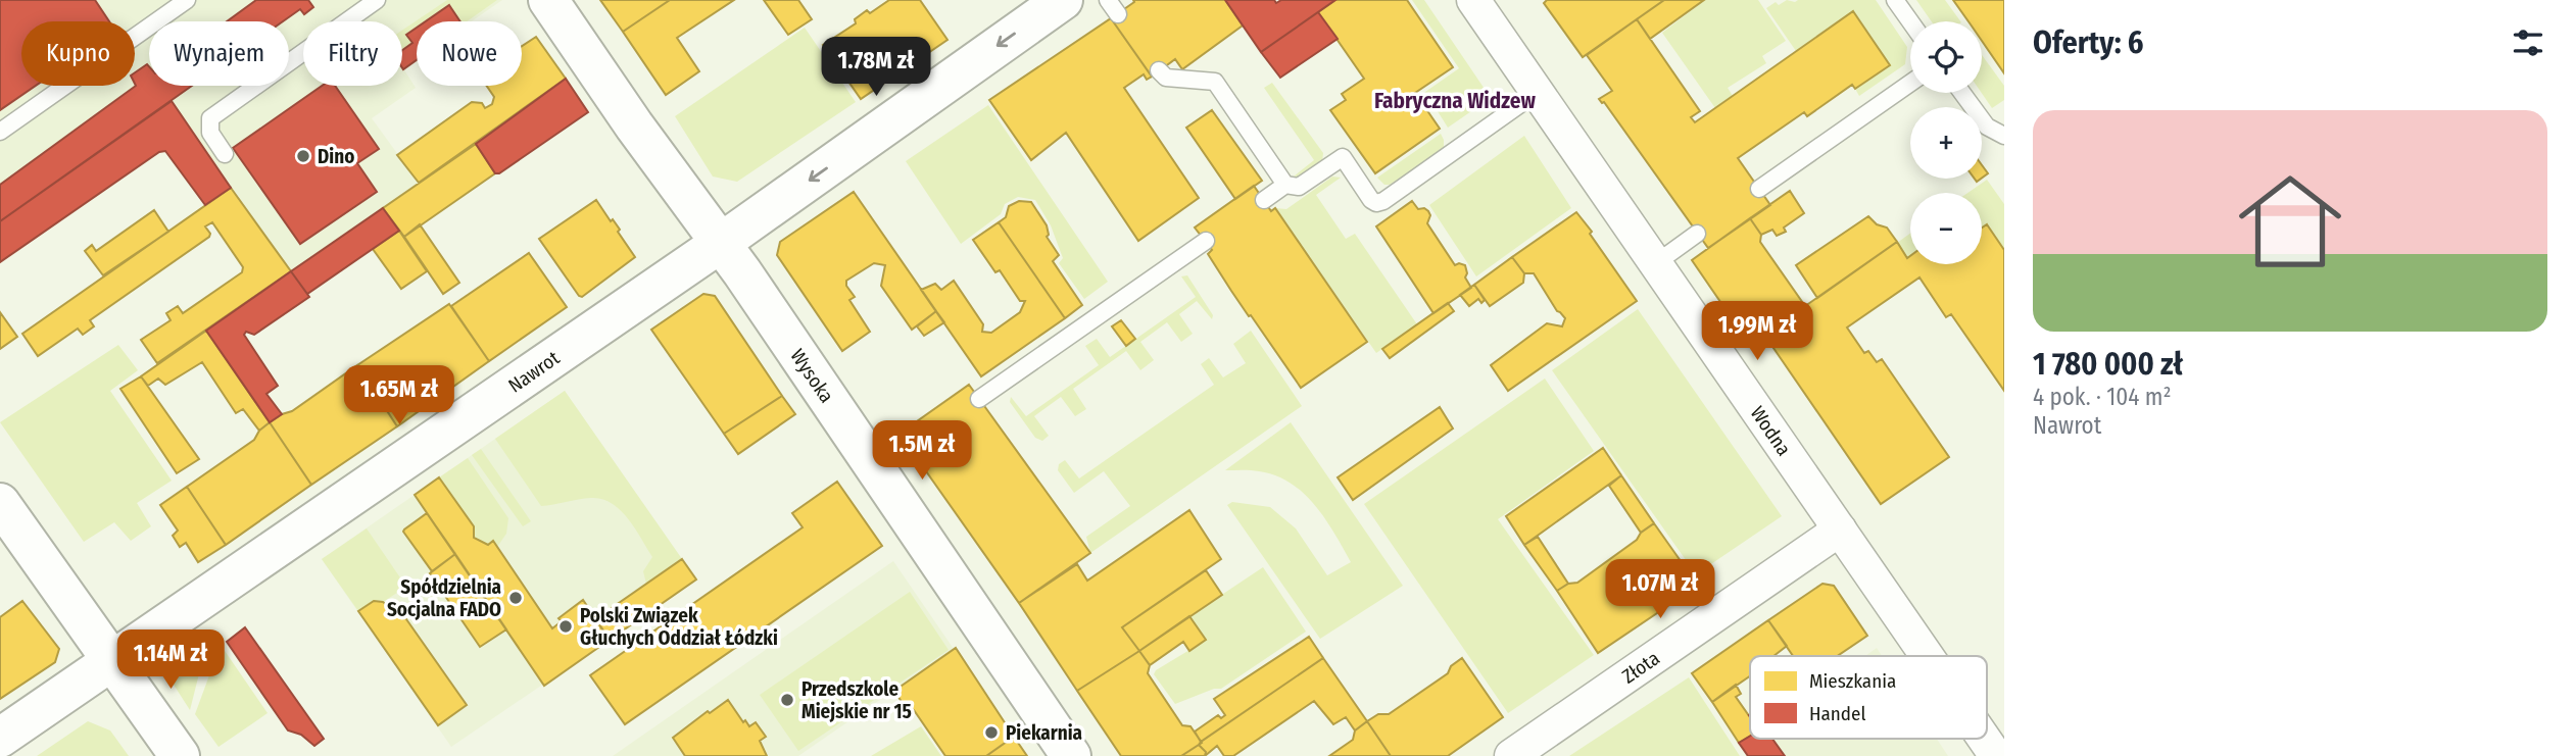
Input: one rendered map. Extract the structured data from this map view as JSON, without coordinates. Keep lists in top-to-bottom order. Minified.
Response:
{"streets":{"street":["Nawrot","Wysoka","Wodna","Złota"]},"crossings":[["Nawrot","Wysoka"],["Wodna","Złota"]],"districts":["Fabryczna Widzew"],"places":["Dino","Spółdzielnia Socjalna FADO","Polski Związek Głuchych Oddział Łódzki","Przedszkole Miejskie nr 15","Piekarnia"],"legend":["Mieszkania","Handel"],"page":{"heading":"Oferty: 6","map_buttons":["+","−"],"chip":["Kupno","Wynajem","Filtry","Nowe"],"price":["1.78M zł","1.99M zł","1.65M zł","1.5M zł","1.07M zł","1.14M zł"],"list":[{"name":"1 780 000 zł","note":"4 pok. · 104 m² · Nawrot"}]}}
